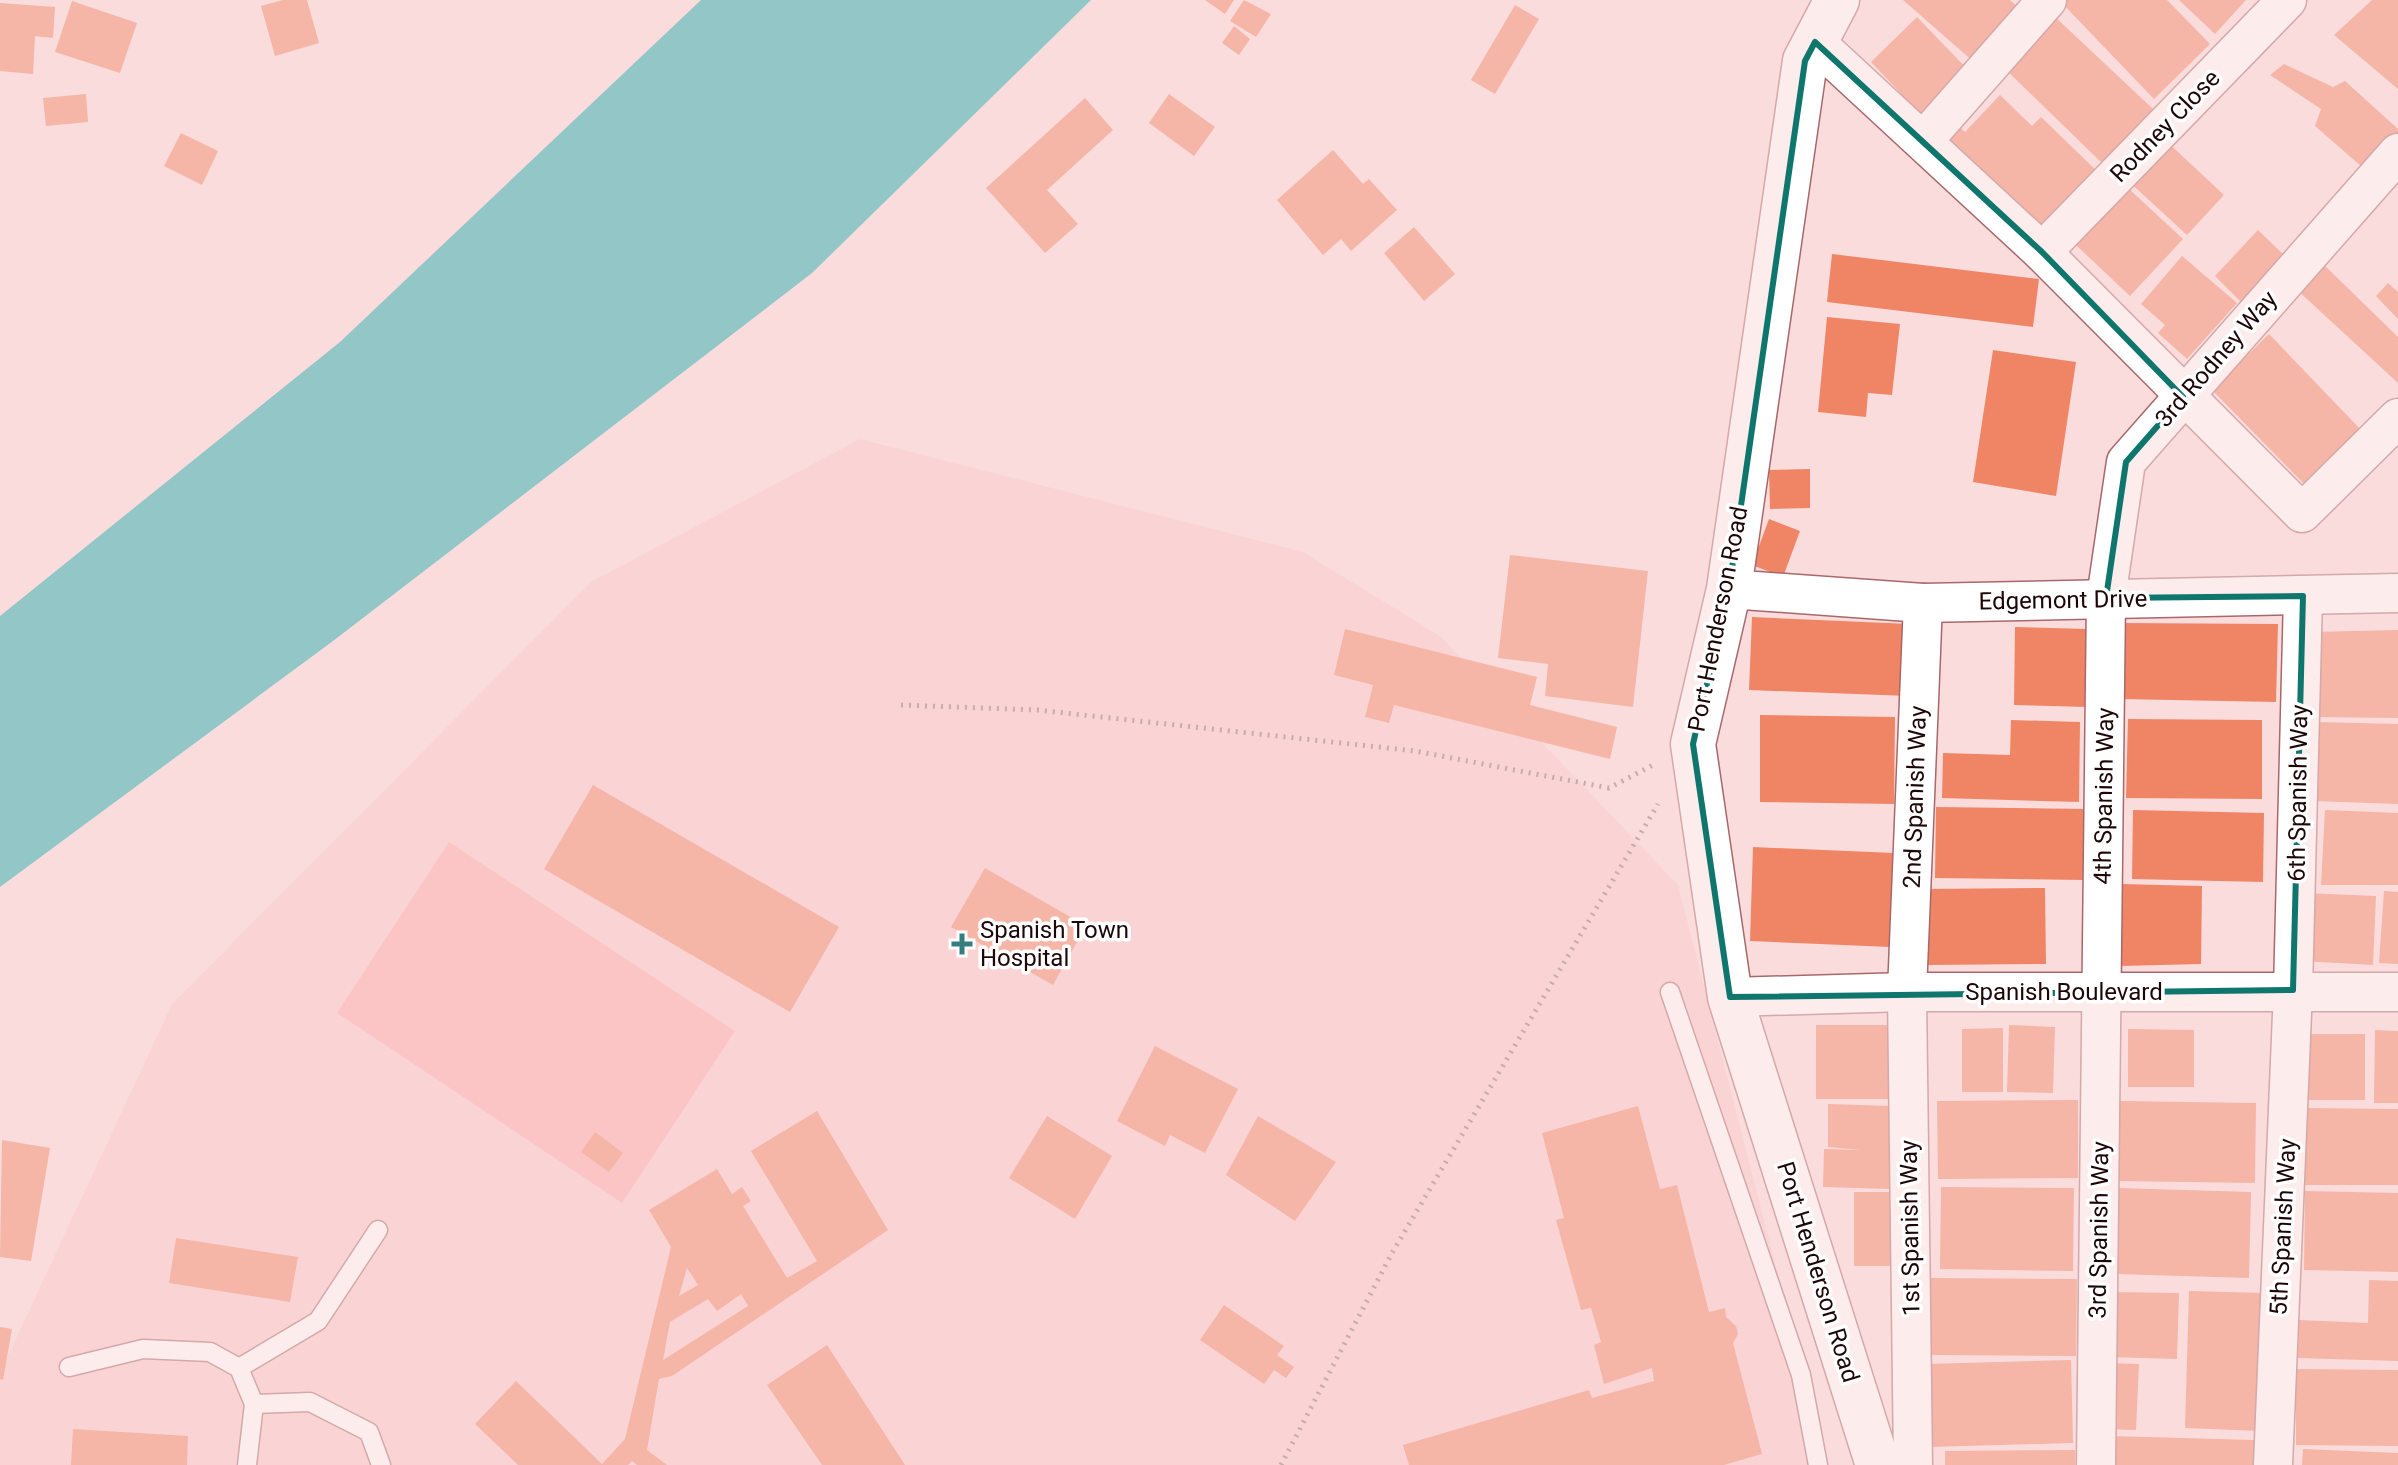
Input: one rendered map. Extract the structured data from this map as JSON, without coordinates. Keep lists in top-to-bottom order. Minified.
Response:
{"streets":{"street":["Rodney Close","3rd Rodney Way","Edgemont Drive","Port Henderson Road","6th Spanish Way","4th Spanish Way","2nd Spanish Way","Spanish Boulevard","5th Spanish Way","1st Spanish Way","3rd Spanish Way"]},"crossings":[["3rd Rodney Way","Edgemont Drive"],["3rd Rodney Way","4th Spanish Way"],["Edgemont Drive","Port Henderson Road"],["Edgemont Drive","6th Spanish Way"],["Edgemont Drive","4th Spanish Way"],["Edgemont Drive","2nd Spanish Way"],["Port Henderson Road","Spanish Boulevard"],["6th Spanish Way","Spanish Boulevard"],["6th Spanish Way","5th Spanish Way"],["4th Spanish Way","Spanish Boulevard"],["4th Spanish Way","3rd Spanish Way"],["2nd Spanish Way","Spanish Boulevard"],["2nd Spanish Way","1st Spanish Way"],["Spanish Boulevard","5th Spanish Way"],["Spanish Boulevard","1st Spanish Way"],["Spanish Boulevard","3rd Spanish Way"]],"places":{"health":["Spanish Town Hospital"]}}
